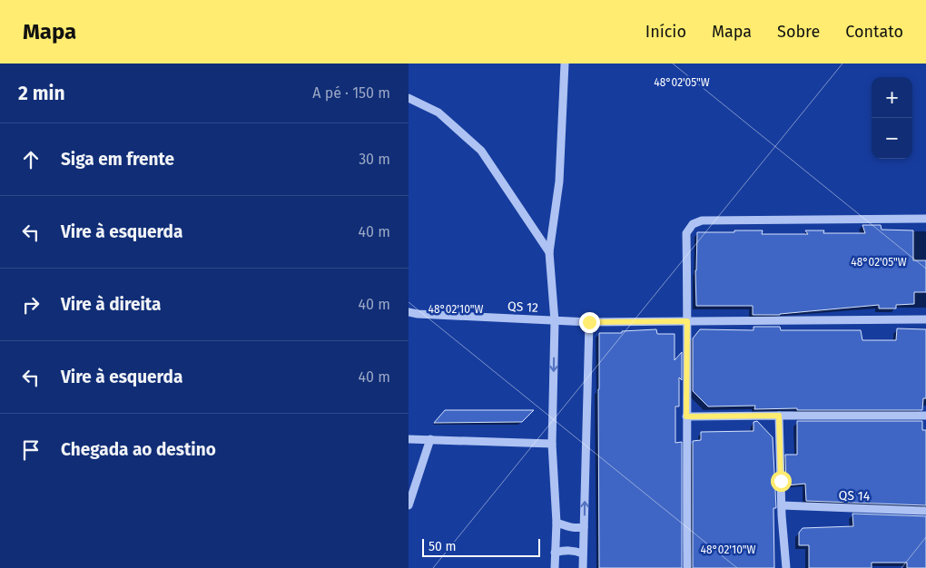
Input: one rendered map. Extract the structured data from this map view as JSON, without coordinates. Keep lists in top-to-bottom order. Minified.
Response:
{"streets":{"street":["QS 12","QS 14"]},"scale_bar":"50 m","page":{"header":"Mapa","nav":["Início","Mapa","Sobre","Contato"],"heading":["2 min","A pé · 150 m"],"map_buttons":["+","−"],"list":[["Siga em frente","30 m"],["Vire à esquerda","40 m"],["Vire à direita","40 m"],["Vire à esquerda","40 m"],"Chegada ao destino"],"scale":"50 m"},"coordinates":["48°02'05\"W","48°02'10\"W"]}
